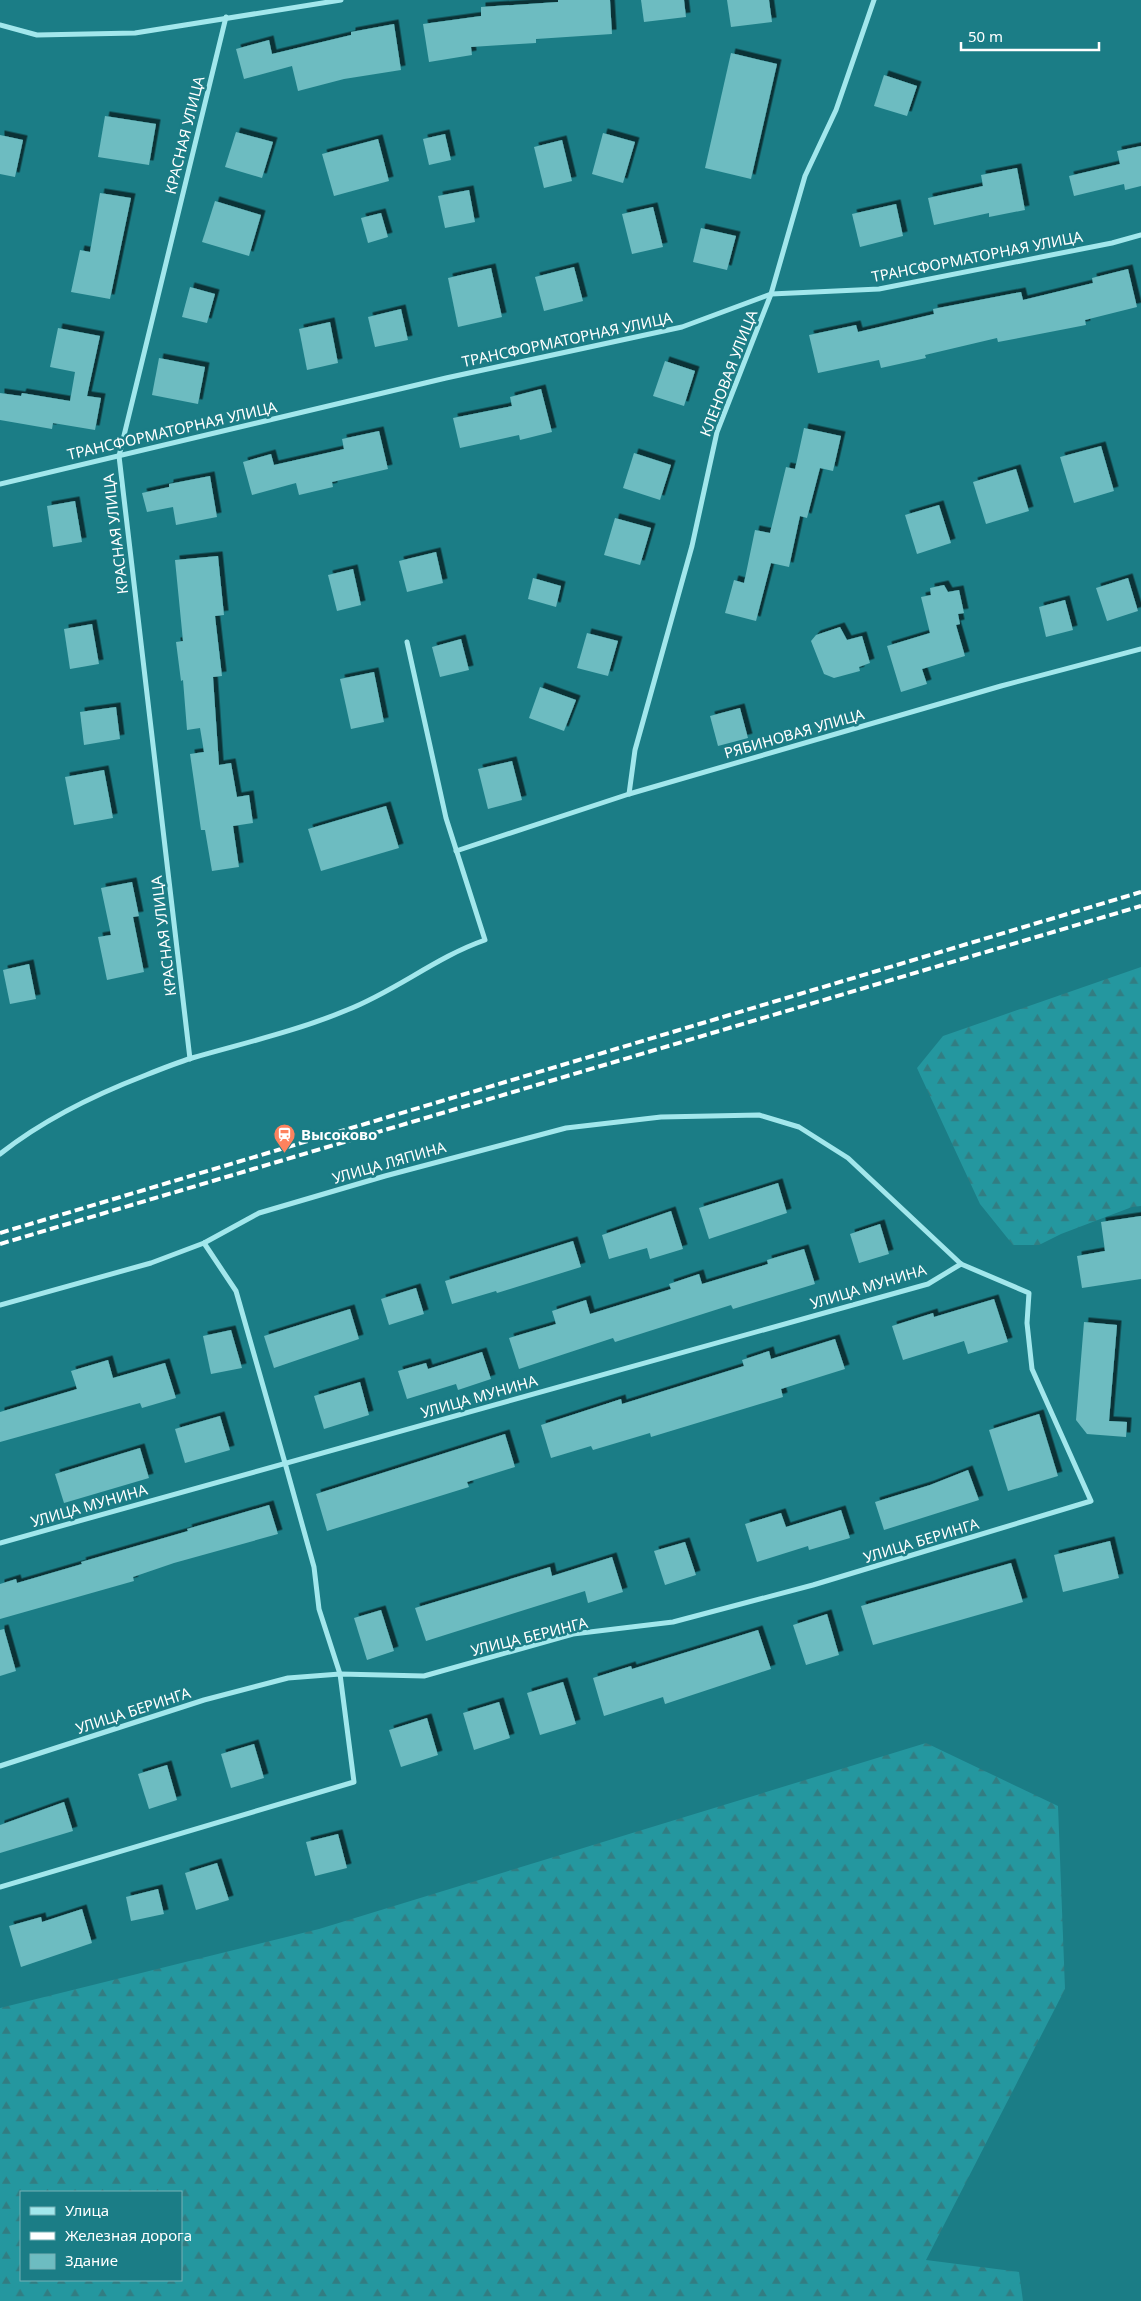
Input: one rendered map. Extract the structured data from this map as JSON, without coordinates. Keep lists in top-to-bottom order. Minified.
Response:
{"streets":{"street":["КРАСНАЯ УЛИЦА","ТРАНСФОРМАТОРНАЯ УЛИЦА","КЛЕНОВАЯ УЛИЦА","РЯБИНОВАЯ УЛИЦА","УЛИЦА ЛЯПИНА","УЛИЦА МУНИНА","УЛИЦА БЕРИНГА"]},"crossings":[["КРАСНАЯ УЛИЦА","ТРАНСФОРМАТОРНАЯ УЛИЦА"],["ТРАНСФОРМАТОРНАЯ УЛИЦА","КЛЕНОВАЯ УЛИЦА"],["КЛЕНОВАЯ УЛИЦА","РЯБИНОВАЯ УЛИЦА"],["УЛИЦА ЛЯПИНА","УЛИЦА МУНИНА"],["УЛИЦА ЛЯПИНА","УЛИЦА БЕРИНГА"],["УЛИЦА МУНИНА","УЛИЦА БЕРИНГА"]],"places":{"station":["Высоково"]},"legend":["Улица","Железная дорога","Здание"],"scale_bar":"50 m"}
